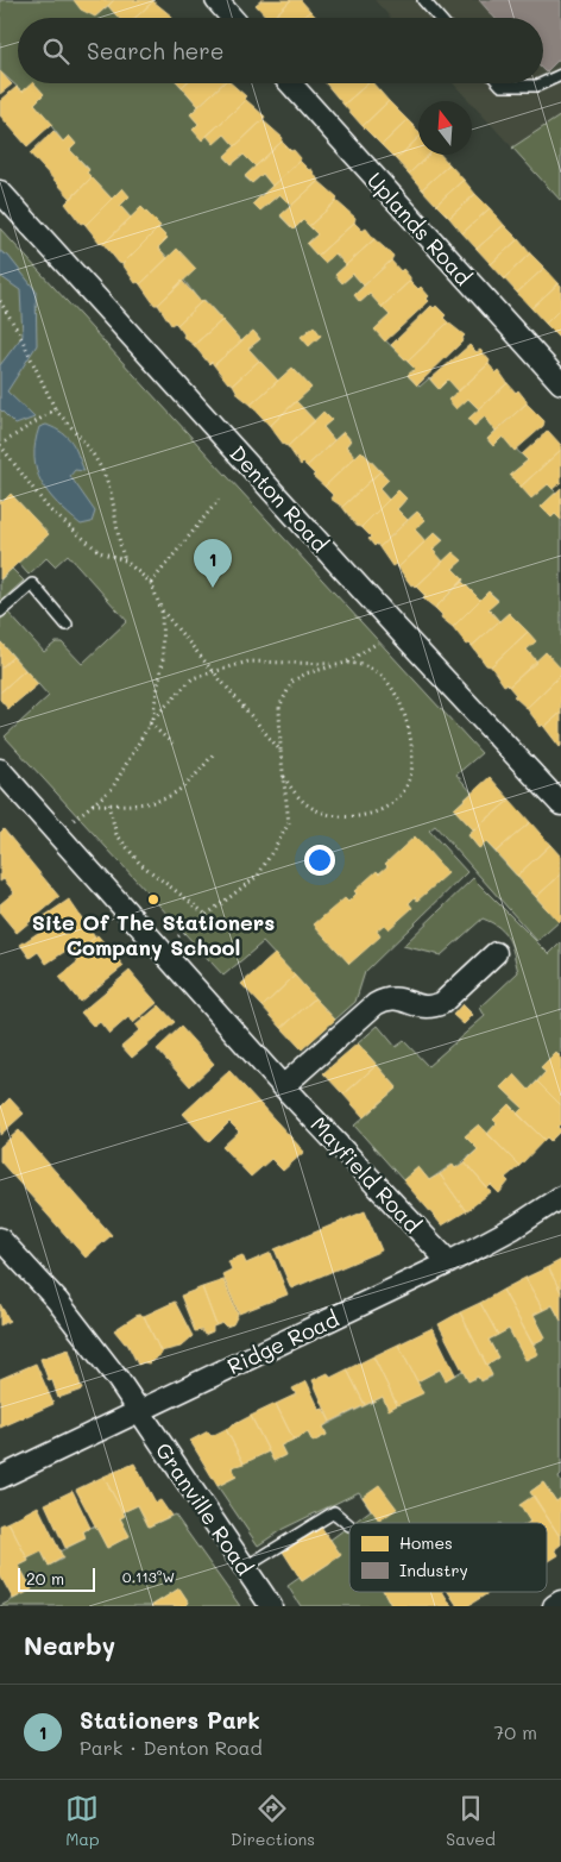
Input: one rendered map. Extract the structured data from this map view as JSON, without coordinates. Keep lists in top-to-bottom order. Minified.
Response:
{"streets":{"street":["Uplands Road","Denton Road","Mayfield Road","Ridge Road","Granville Road"]},"crossings":[["Mayfield Road","Ridge Road"],["Ridge Road","Granville Road"]],"places":["Site Of The Stationers Company School"],"legend":["Homes","Industry"],"scale_bar":"20 m","north":"top","page":{"search":"Search here","pins":"1","scale":"20 m","heading":"Nearby","list":[{"mark":"1","name":"Stationers Park","note":"Park · Denton Road","value":"70 m"}],"nav":["Map","Directions","Saved"]},"coordinates":["0.113°W"]}
